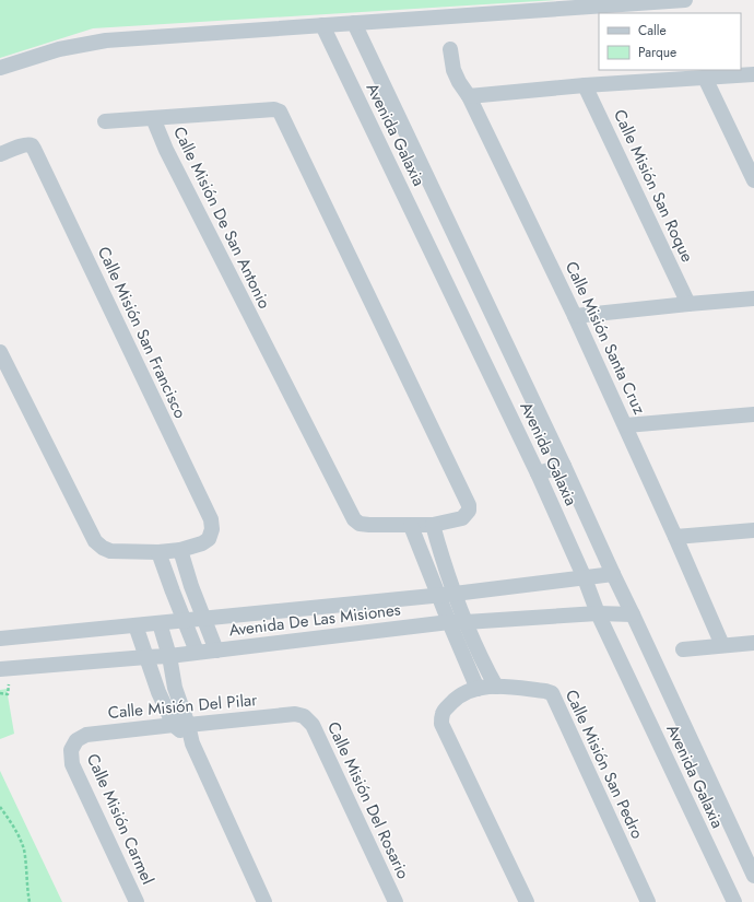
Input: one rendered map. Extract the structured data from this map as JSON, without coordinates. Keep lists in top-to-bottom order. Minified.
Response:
{"streets":{"street":["Avenida Galaxia","Calle Misión San Roque","Calle Misión De San Antonio","Calle Misión San Francisco","Calle Misión Santa Cruz","Avenida De Las Misiones","Calle Misión Del Pilar","Calle Misión San Pedro","Calle Misión Del Rosario","Calle Misión Carmel"]},"crossings":[["Avenida Galaxia","Avenida De Las Misiones"],["Calle Misión Del Pilar","Calle Misión Del Rosario"],["Calle Misión Del Pilar","Calle Misión Carmel"]],"legend":["Calle","Parque"]}
